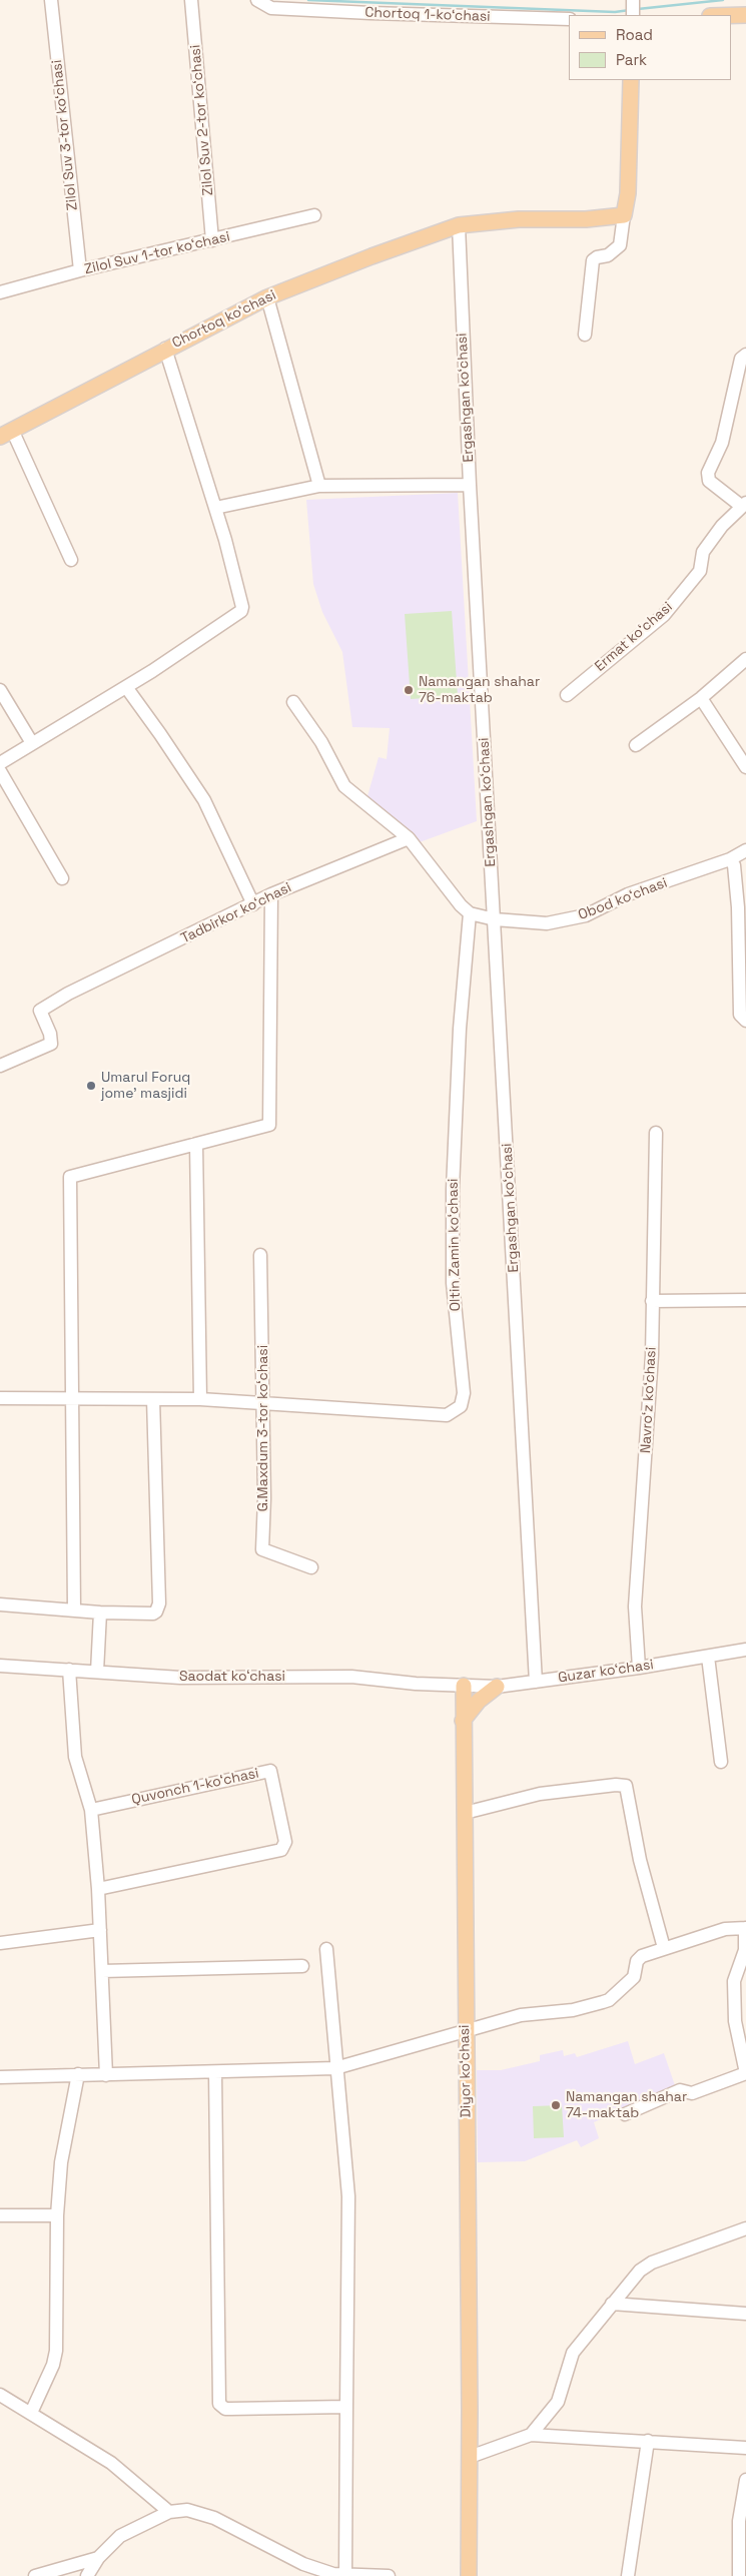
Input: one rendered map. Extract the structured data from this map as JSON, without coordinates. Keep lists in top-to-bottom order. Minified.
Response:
{"streets":{"main road":["Chortoq koʻchasi","Diyor koʻchasi"],"street":["Chortoq 1-koʻchasi","Zilol Suv 2-tor koʻchasi","Zilol Suv 3-tor koʻchasi","Zilol Suv 1-tor koʻchasi","Ergashgan koʻchasi","Ermat koʻchasi","Obod koʻchasi","Tadbirkor koʻchasi","Oltin Zamin koʻchasi","Navroʻz koʻchasi","G.Maxdum 3-tor koʻchasi","Guzar koʻchasi","Saodat koʻchasi","Quvonch 1-koʻchasi"]},"crossings":[["Zilol Suv 2-tor koʻchasi","Zilol Suv 1-tor koʻchasi"],["Zilol Suv 3-tor koʻchasi","Zilol Suv 1-tor koʻchasi"],["Chortoq koʻchasi","Ergashgan koʻchasi"],["Ergashgan koʻchasi","Obod koʻchasi"],["Ergashgan koʻchasi","Guzar koʻchasi"],["Oltin Zamin koʻchasi","G.Maxdum 3-tor koʻchasi"],["Navroʻz koʻchasi","Guzar koʻchasi"],["Guzar koʻchasi","Saodat koʻchasi"],["Guzar koʻchasi","Diyor koʻchasi"],["Saodat koʻchasi","Diyor koʻchasi"]],"places":["Namangan shahar 76-maktab","Umarul Foruq jome' masjidi","Namangan shahar 74-maktab"],"legend":["Road","Park"]}
